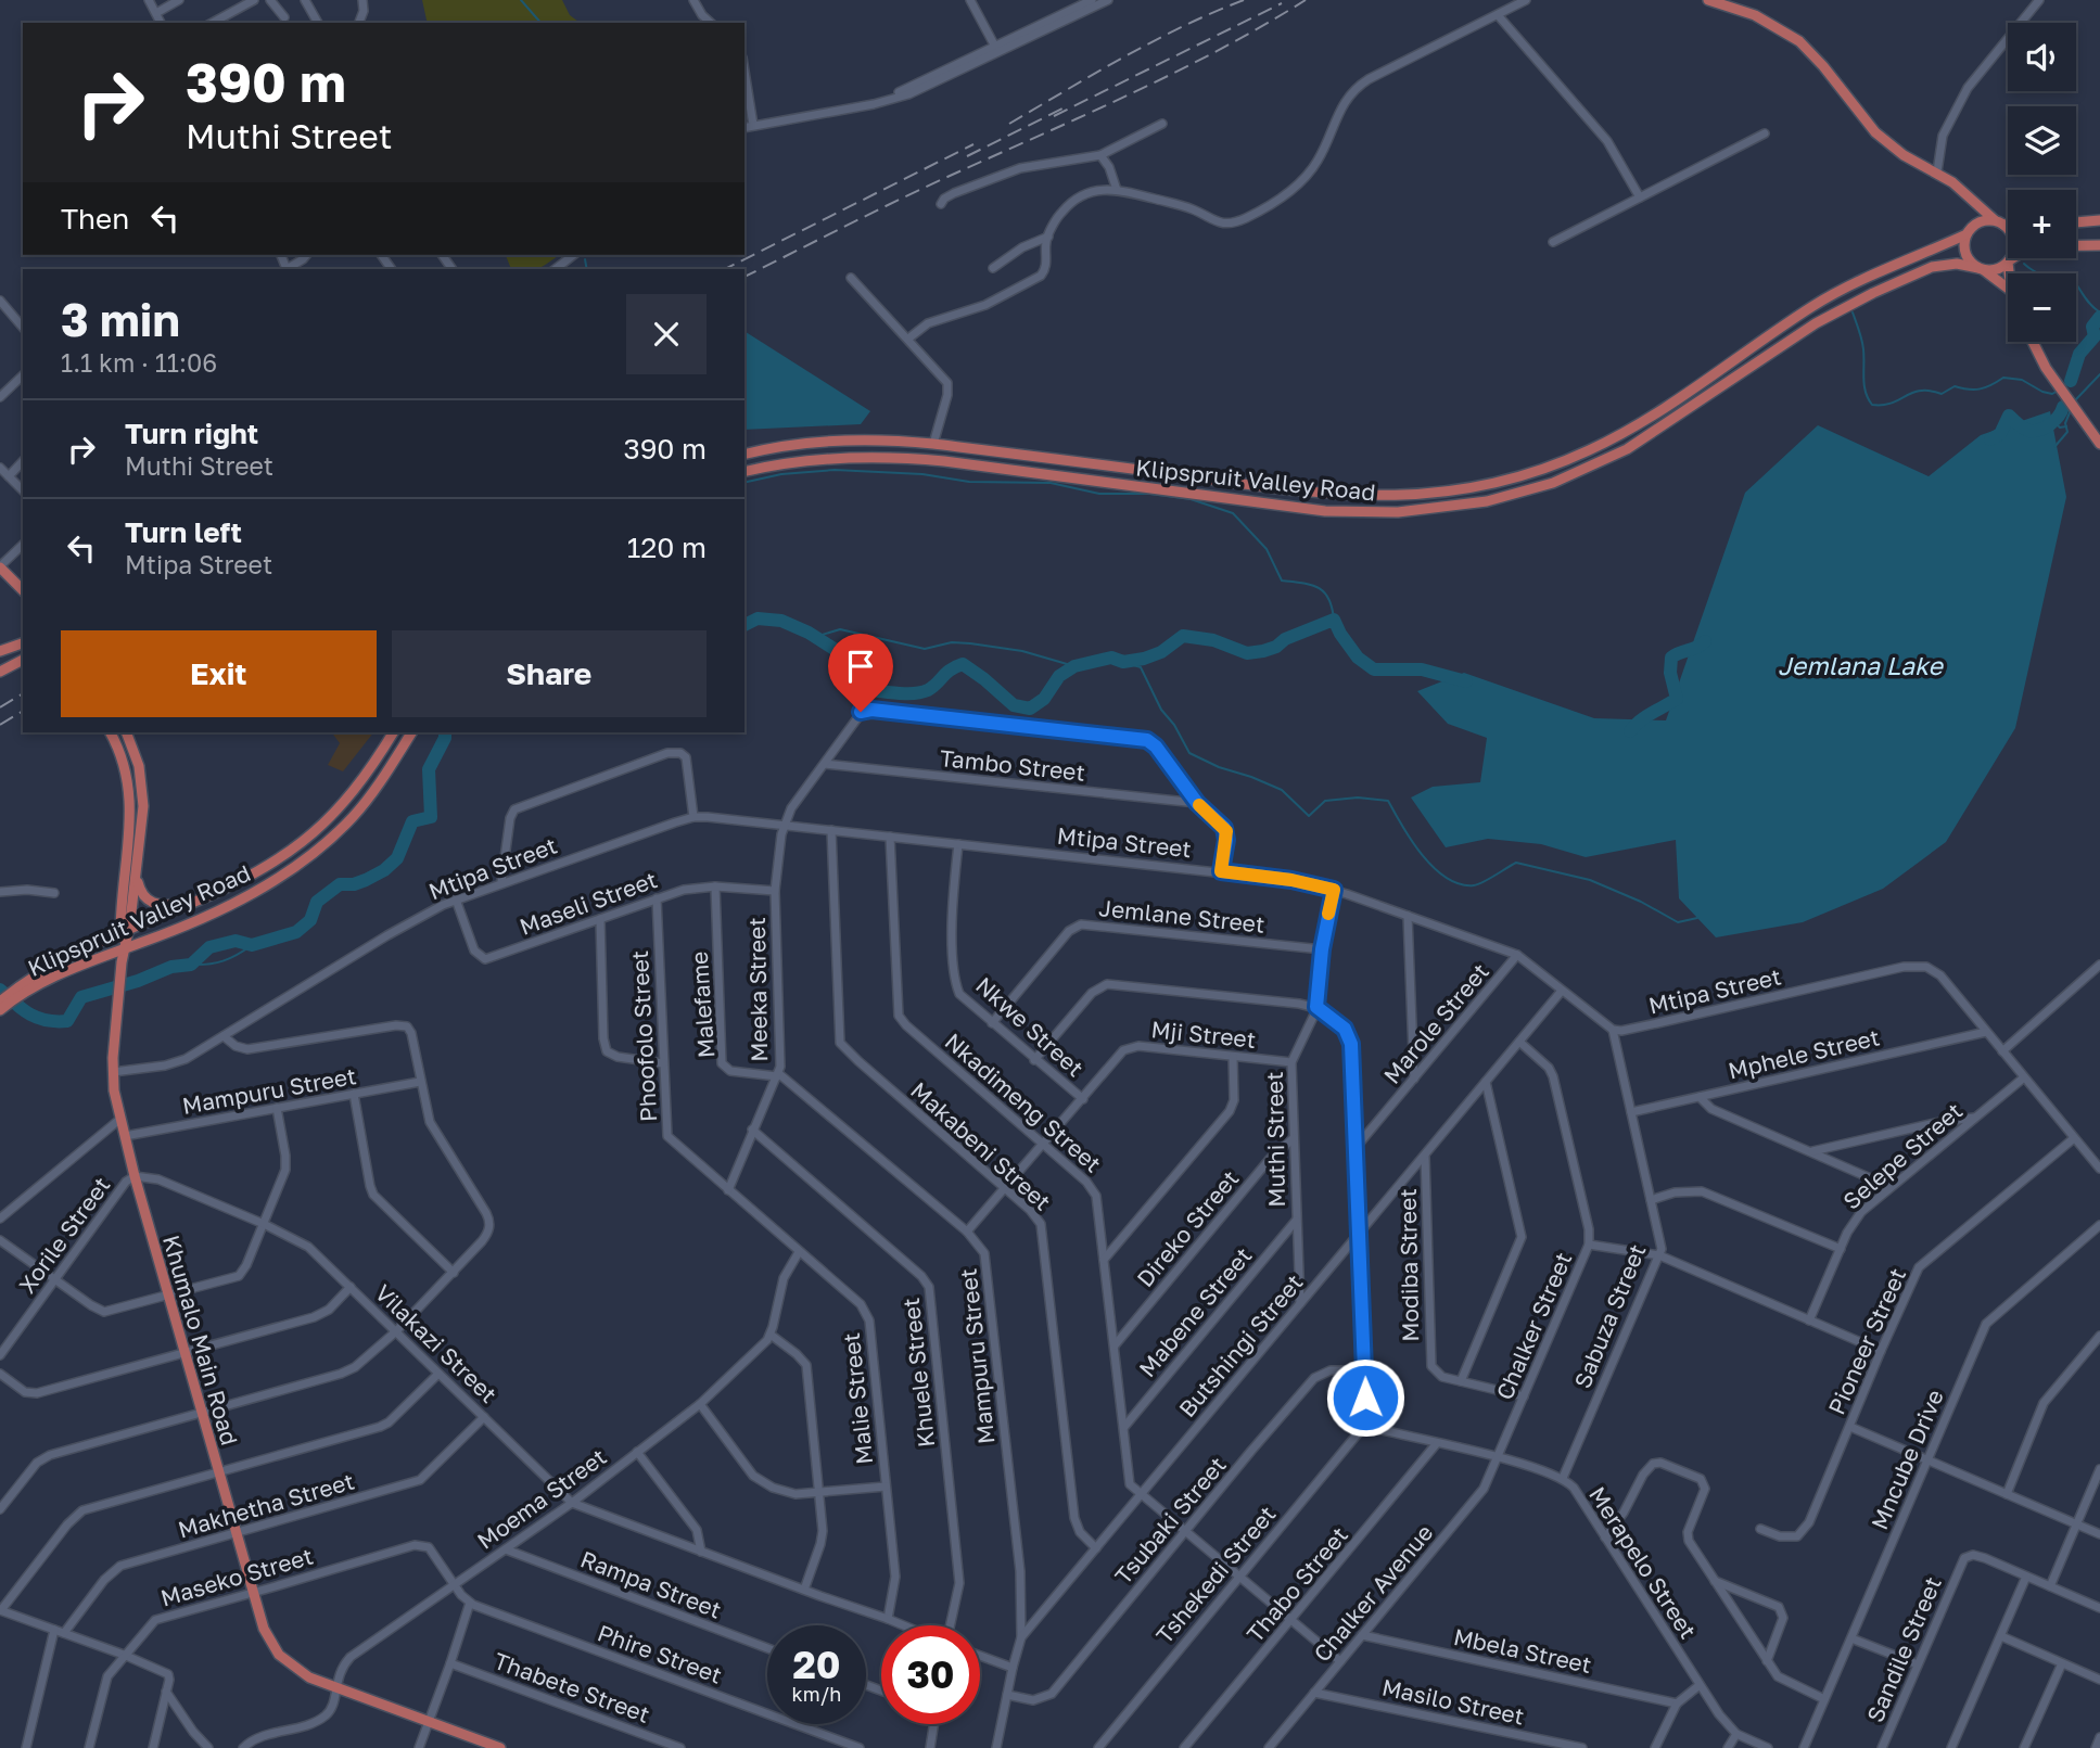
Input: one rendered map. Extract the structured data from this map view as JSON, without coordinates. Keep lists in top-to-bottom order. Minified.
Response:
{"streets":{"main road":["Klipspruit Valley Road","Khumalo Main Road"],"street":["Tambo Street","Mtipa Street","Maseli Street","Jemlane Street","Meeka Street","Malefame","Marole Street","Nkwe Street","Mji Street","Phoofolo Street","Mphele Street","Mampuru Street","Nkadimeng Street","Muthi Street","Makabeni Street","Selepe Street","Direko Street","Xorile Street","Modiba Street","Mabene Street","Sabuza Street","Chalker Street","Pioneer Street","Vilakazi Street","Butshingi Street","Khuele Street","Malie Street","Mncube Drive","Moema Street","Makhetha Street","Tsubaki Street","Merapelo Street","Tshekedi Street","Maseko Street","Rampa Street","Thabo Street","Chalker Avenue","Sandile Street","Mbela Street","Phire Street","Thabete Street","Masilo Street"]},"crossings":[["Klipspruit Valley Road","Khumalo Main Road"],["Mtipa Street","Maseli Street"],["Mtipa Street","Meeka Street"],["Mtipa Street","Marole Street"],["Mtipa Street","Nkwe Street"],["Mtipa Street","Mphele Street"],["Mtipa Street","Nkadimeng Street"],["Mtipa Street","Muthi Street"],["Mtipa Street","Makabeni Street"],["Mtipa Street","Selepe Street"],["Mtipa Street","Sabuza Street"],["Mtipa Street","Khumalo Main Road"],["Mtipa Street","Pioneer Street"],["Mtipa Street","Butshingi Street"],["Maseli Street","Meeka Street"],["Maseli Street","Malefame"],["Maseli Street","Phoofolo Street"],["Jemlane Street","Nkwe Street"],["Jemlane Street","Muthi Street"],["Meeka Street","Malefame"],["Meeka Street","Phoofolo Street"],["Meeka Street","Mampuru Street"],["Meeka Street","Khuele Street"],["Meeka Street","Malie Street"],["Malefame","Mampuru Street"],["Nkwe Street","Mji Street"],["Mji Street","Mampuru Street"],["Mji Street","Nkadimeng Street"],["Mji Street","Muthi Street"],["Mji Street","Makabeni Street"],["Phoofolo Street","Malie Street"],["Mphele Street","Sabuza Street"],["Mampuru Street","Khumalo Main Road"],["Mampuru Street","Butshingi Street"],["Nkadimeng Street","Direko Street"],["Nkadimeng Street","Mabene Street"],["Nkadimeng Street","Butshingi Street"],["Muthi Street","Direko Street"],["Muthi Street","Mabene Street"],["Muthi Street","Butshingi Street"],["Makabeni Street","Butshingi Street"],["Xorile Street","Khumalo Main Road"],["Xorile Street","Vilakazi Street"],["Modiba Street","Chalker Street"],["Modiba Street","Butshingi Street"],["Sabuza Street","Merapelo Street"],["Chalker Street","Butshingi Street"],["Chalker Street","Merapelo Street"],["Chalker Street","Chalker Avenue"],["Khumalo Main Road","Vilakazi Street"],["Khumalo Main Road","Moema Street"],["Khumalo Main Road","Makhetha Street"],["Khumalo Main Road","Maseko Street"],["Vilakazi Street","Malie Street"],["Vilakazi Street","Moema Street"],["Vilakazi Street","Makhetha Street"],["Butshingi Street","Tsubaki Street"],["Moema Street","Maseko Street"],["Moema Street","Rampa Street"],["Merapelo Street","Tshekedi Street"],["Merapelo Street","Thabo Street"],["Merapelo Street","Chalker Avenue"],["Chalker Avenue","Mbela Street"],["Chalker Avenue","Masilo Street"]],"water":["Jemlana Lake"],"page":{"map_buttons":["+","−"],"turn":["390 m","Muthi Street"],"then":"Then","heading":["3 min","1.1 km · 11:06"],"list":[{"name":"Turn right","note":"Muthi Street","value":"390 m"},{"name":"Turn left","note":"Mtipa Street","value":"120 m"}],"buttons":["Exit","Share"],"speed":"20 km/h","limit":"30"}}
